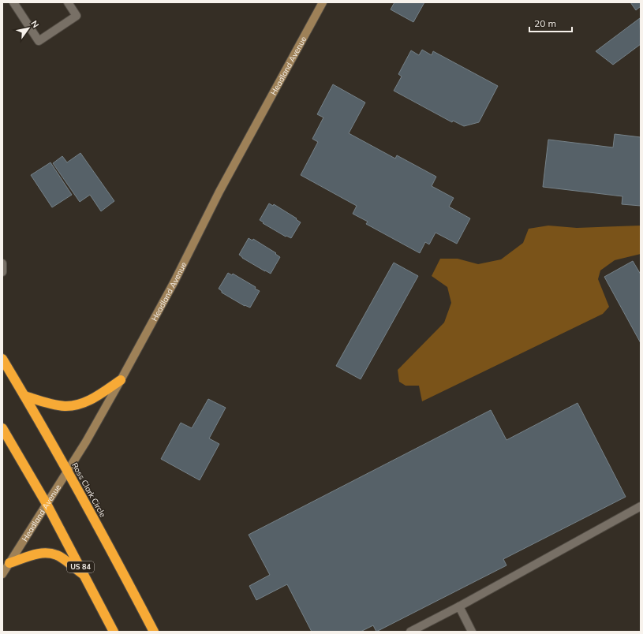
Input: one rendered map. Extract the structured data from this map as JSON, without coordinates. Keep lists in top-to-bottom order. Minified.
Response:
{"streets":{"highway":["Ross Clark Circle","US 84"],"main road":["Headland Avenue"]},"crossings":[["Headland Avenue","Ross Clark Circle"],["Headland Avenue","US 84"]],"scale_bar":"20 m","north":"top right"}
